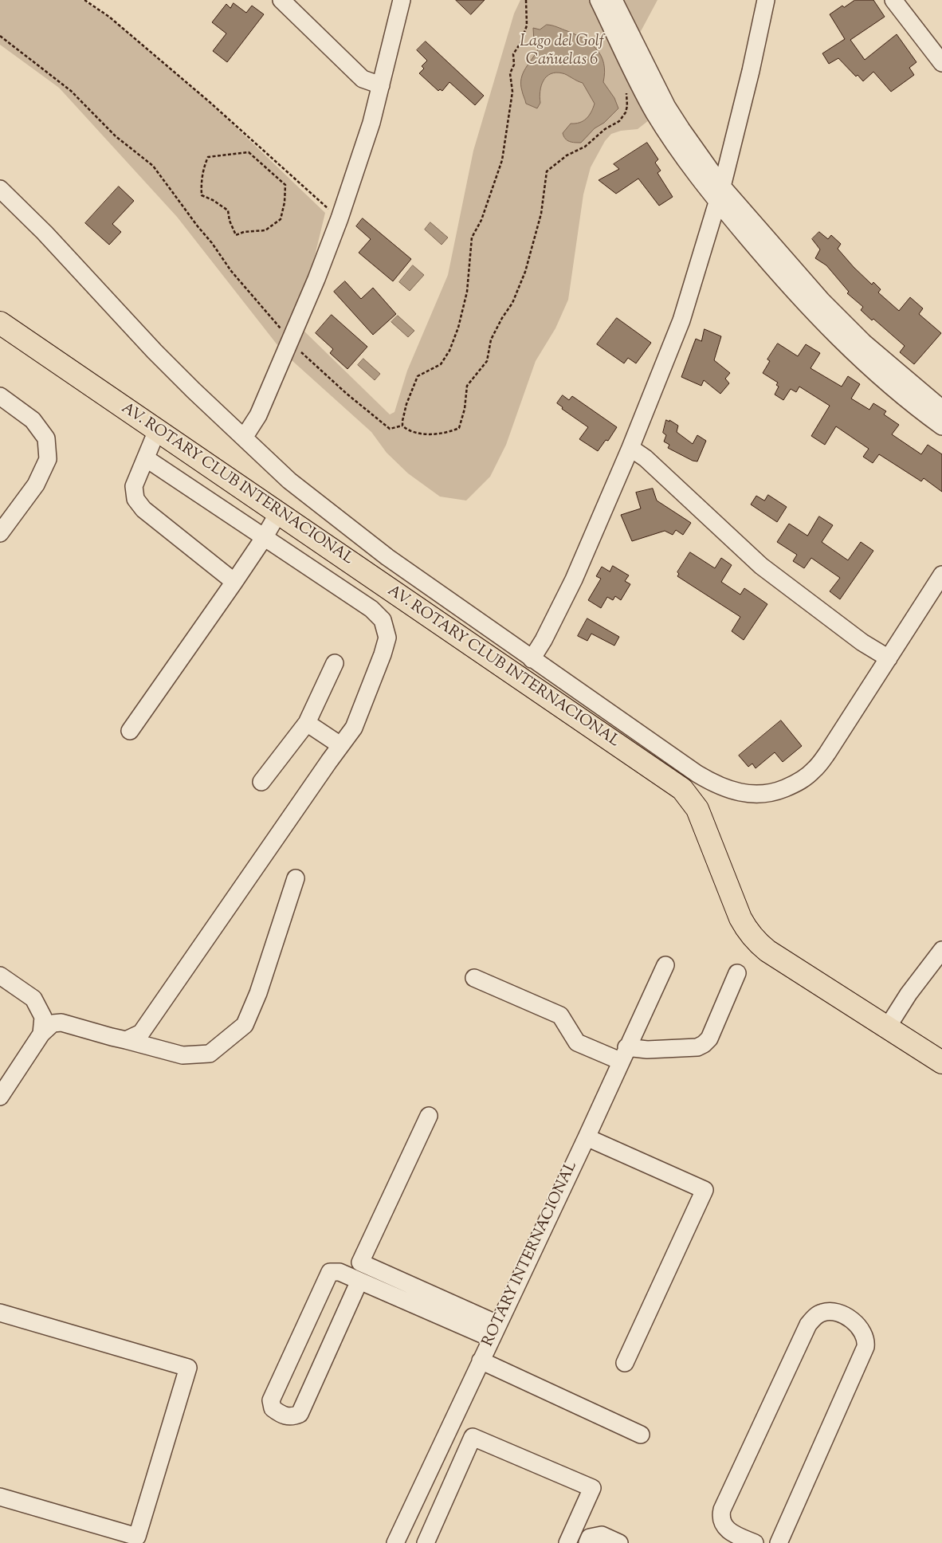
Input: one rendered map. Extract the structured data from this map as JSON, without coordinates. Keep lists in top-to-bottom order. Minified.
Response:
{"streets":{"main road":["AV. ROTARY CLUB INTERNACIONAL"],"street":["ROTARY INTERNACIONAL"]},"water":["Lago del Golf Cañuelas 6"]}
